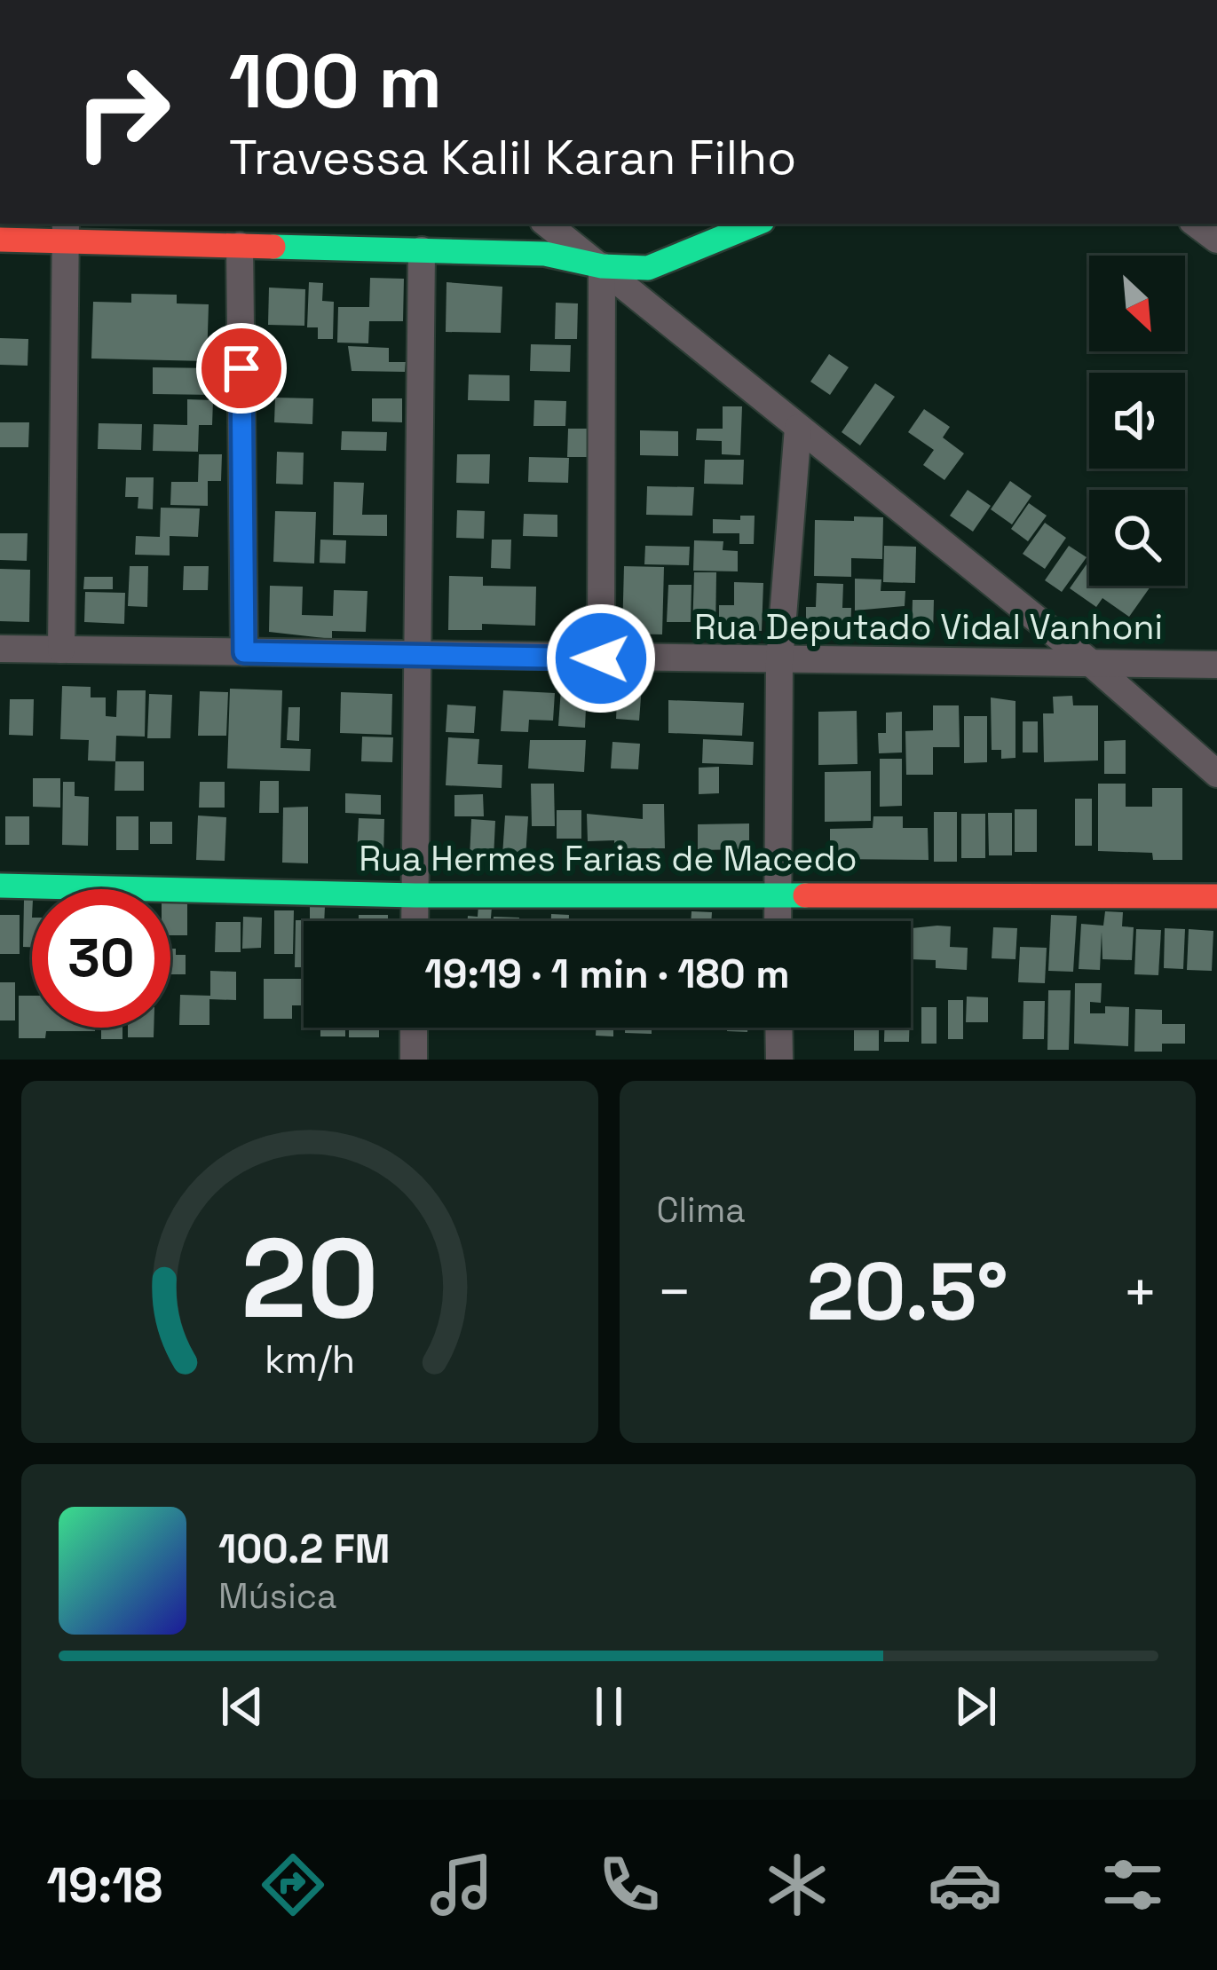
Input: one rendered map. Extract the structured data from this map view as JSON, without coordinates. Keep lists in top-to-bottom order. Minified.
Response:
{"streets":{"street":["Rua Deputado Vidal Vanhoni","Rua Hermes Farias de Macedo"]},"north":"bottom right","page":{"turn":["100 m","Travessa Kalil Karan Filho"],"limit":"30","trip":"19:19 · 1 min · 180 m","tile":"Clima","heat":["−","20.5°","+"],"song":["100.2 FM","Música"],"tabs":"19:18","gauge":["20","km/h"]}}
